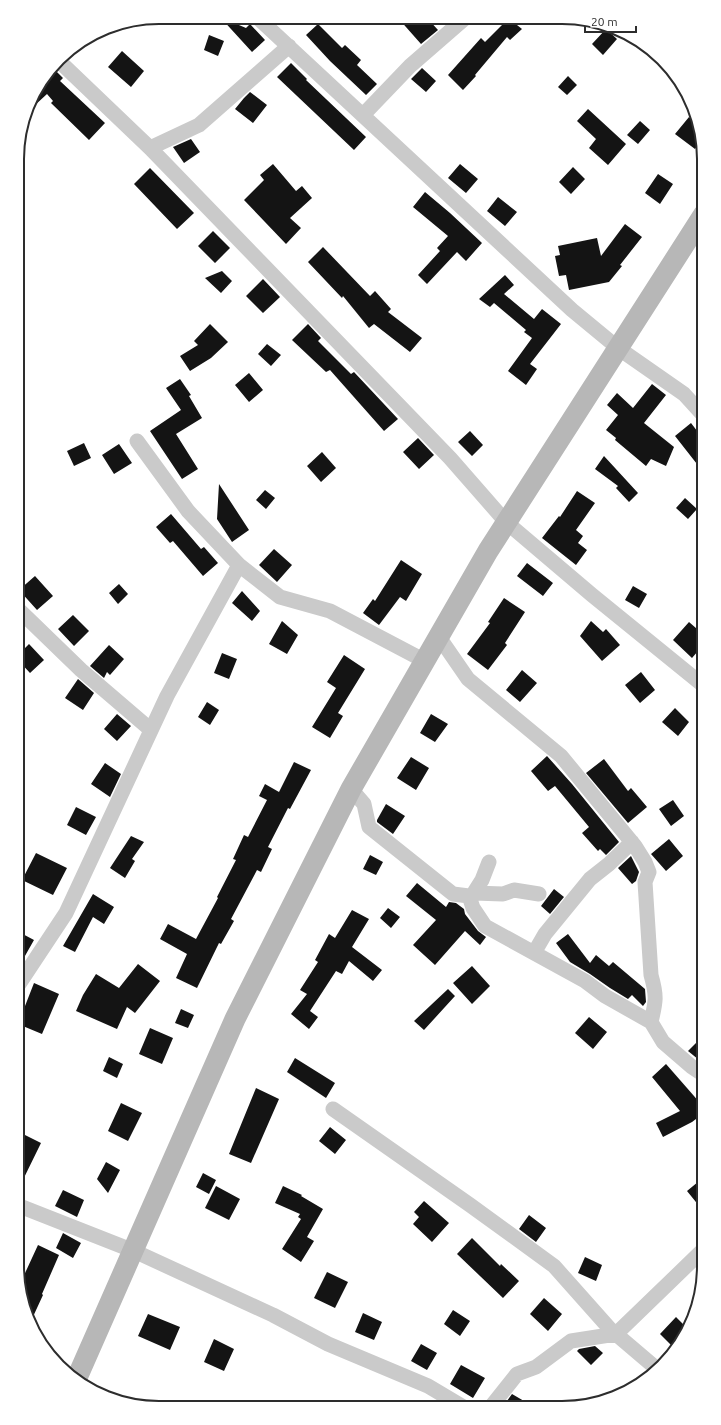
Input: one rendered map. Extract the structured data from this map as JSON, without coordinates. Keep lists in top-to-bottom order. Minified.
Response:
{"scale_bar":"20 m"}
